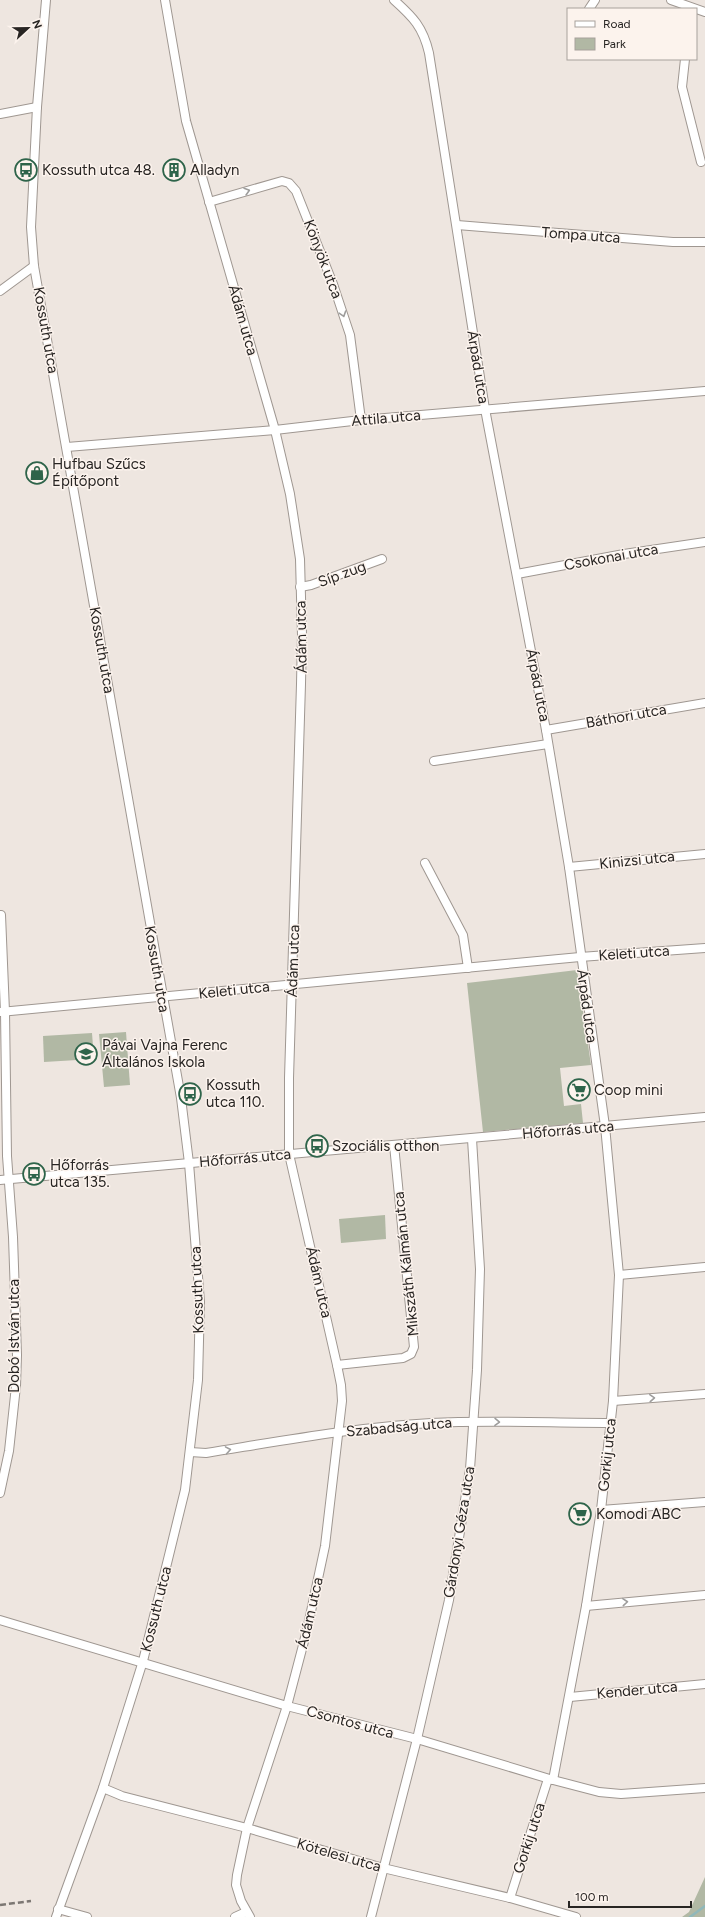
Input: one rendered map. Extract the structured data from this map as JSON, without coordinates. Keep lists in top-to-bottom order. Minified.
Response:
{"streets":{"street":["Tompa utca","Könyök utca","Ádám utca","Kossuth utca","Árpád utca","Attila utca","Csokonai utca","Síp zug","Báthori utca","Kinizsi utca","Keleti utca","Hőforrás utca","Mikszáth Kálmán utca","Dobó István utca","Szabadság utca","Gorkij utca","Gárdonyi Géza utca","Kender utca","Csontos utca","Kötelesi utca"]},"crossings":[["Tompa utca","Árpád utca"],["Könyök utca","Ádám utca"],["Könyök utca","Attila utca"],["Ádám utca","Attila utca"],["Ádám utca","Síp zug"],["Ádám utca","Keleti utca"],["Ádám utca","Hőforrás utca"],["Ádám utca","Mikszáth Kálmán utca"],["Ádám utca","Szabadság utca"],["Ádám utca","Csontos utca"],["Ádám utca","Kötelesi utca"],["Kossuth utca","Attila utca"],["Kossuth utca","Keleti utca"],["Kossuth utca","Hőforrás utca"],["Kossuth utca","Szabadság utca"],["Kossuth utca","Csontos utca"],["Kossuth utca","Kötelesi utca"],["Árpád utca","Attila utca"],["Árpád utca","Csokonai utca"],["Árpád utca","Báthori utca"],["Árpád utca","Kinizsi utca"],["Árpád utca","Keleti utca"],["Árpád utca","Hőforrás utca"],["Árpád utca","Gorkij utca"],["Keleti utca","Dobó István utca"],["Hőforrás utca","Mikszáth Kálmán utca"],["Hőforrás utca","Dobó István utca"],["Hőforrás utca","Gorkij utca"],["Hőforrás utca","Gárdonyi Géza utca"],["Szabadság utca","Gorkij utca"],["Szabadság utca","Gárdonyi Géza utca"],["Gorkij utca","Kender utca"],["Gorkij utca","Csontos utca"],["Gorkij utca","Kötelesi utca"],["Gárdonyi Géza utca","Csontos utca"],["Gárdonyi Géza utca","Kötelesi utca"]],"one_way":["Szabadság utca"],"places":{"bus stop":["Kossuth utca 48.","Kossuth utca 110.","Szociális otthon","Hőforrás utca 135."],"building":["Alladyn"],"shop":["Hufbau Szűcs Építőpont"],"school or university":["Pávai Vajna Ferenc Általános Iskola"],"supermarket":["Coop mini","Komodi ABC"]},"legend":["Road","Park"],"scale_bar":"100 m","north":"right"}
